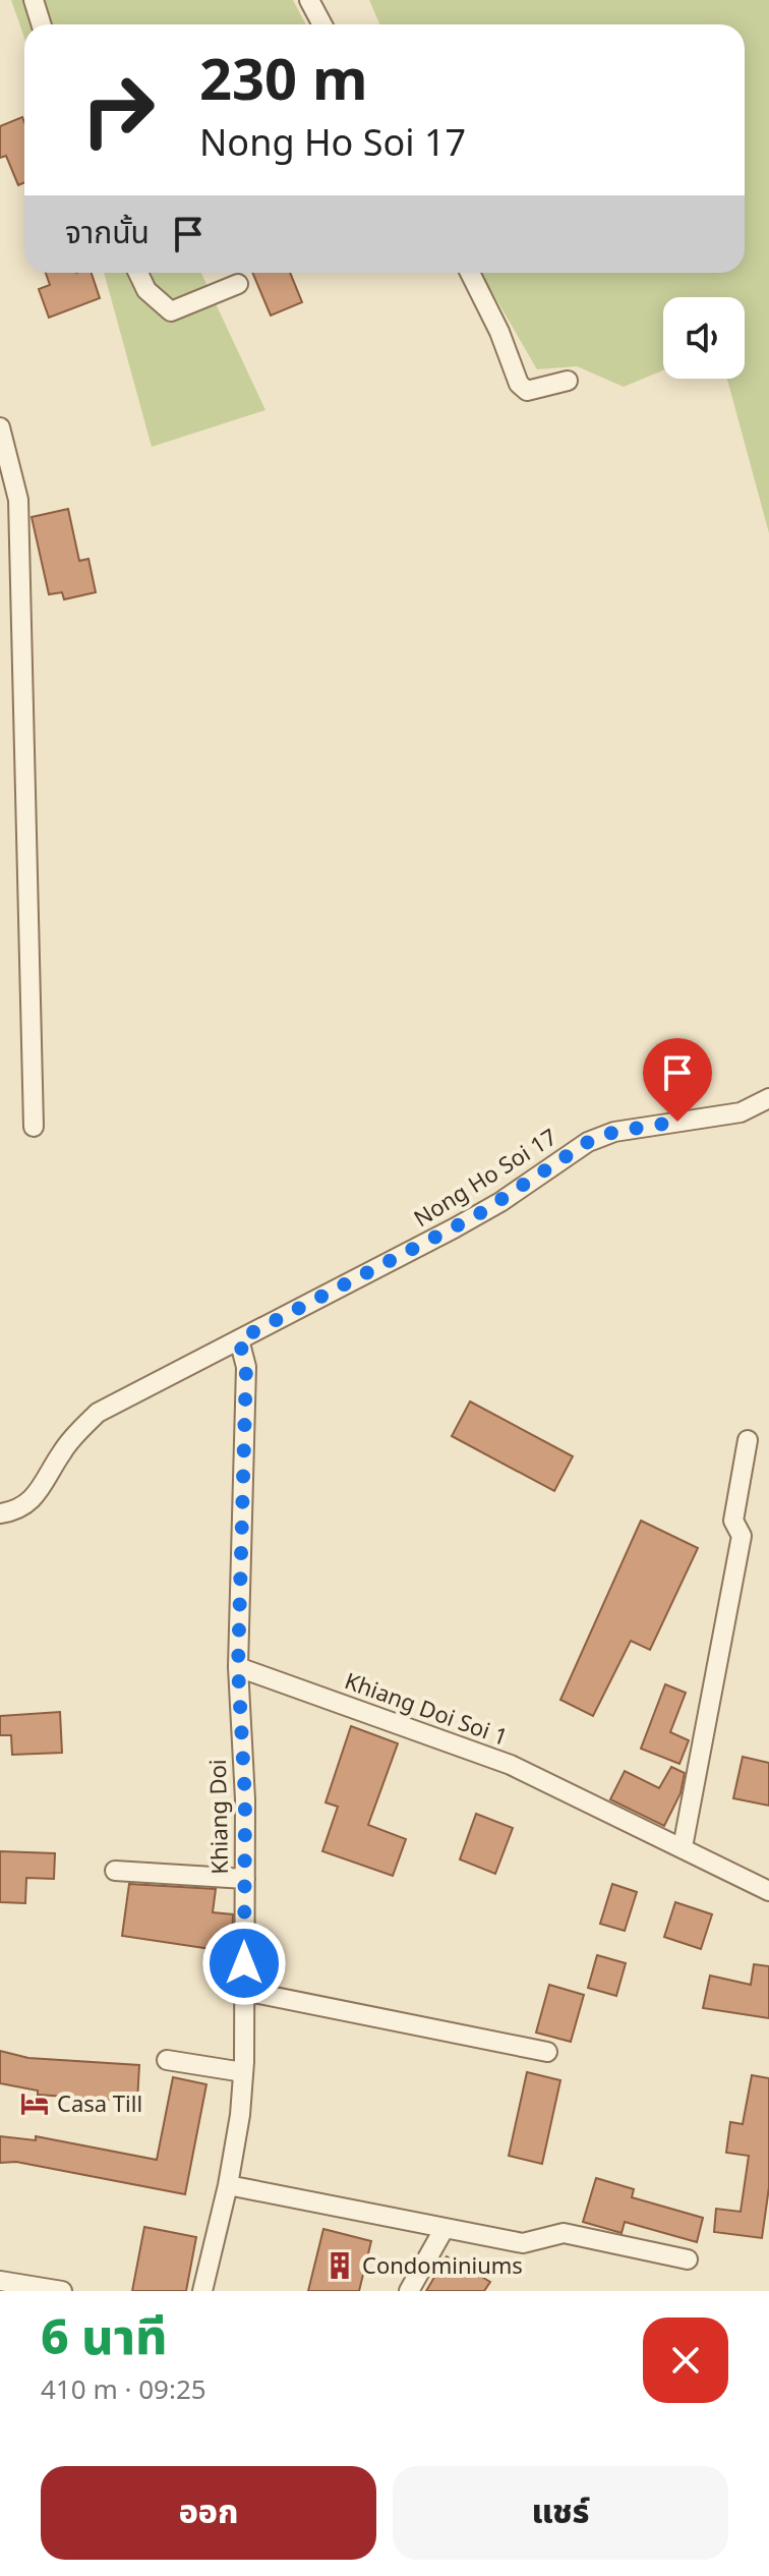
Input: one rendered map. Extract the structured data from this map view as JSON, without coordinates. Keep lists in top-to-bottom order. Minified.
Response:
{"streets":{"street":["Nong Ho Soi 17","Khiang Doi"]},"crossings":[["Nong Ho Soi 17","Khiang Doi"]],"places":{"hotel":["Casa Till"],"building":["Condominiums"]},"page":{"turn":["230 m","Nong Ho Soi 17"],"then":"จากนั้น","heading":["6 นาที","410 m · 09:25"],"buttons":["ออก","แชร์"]}}
